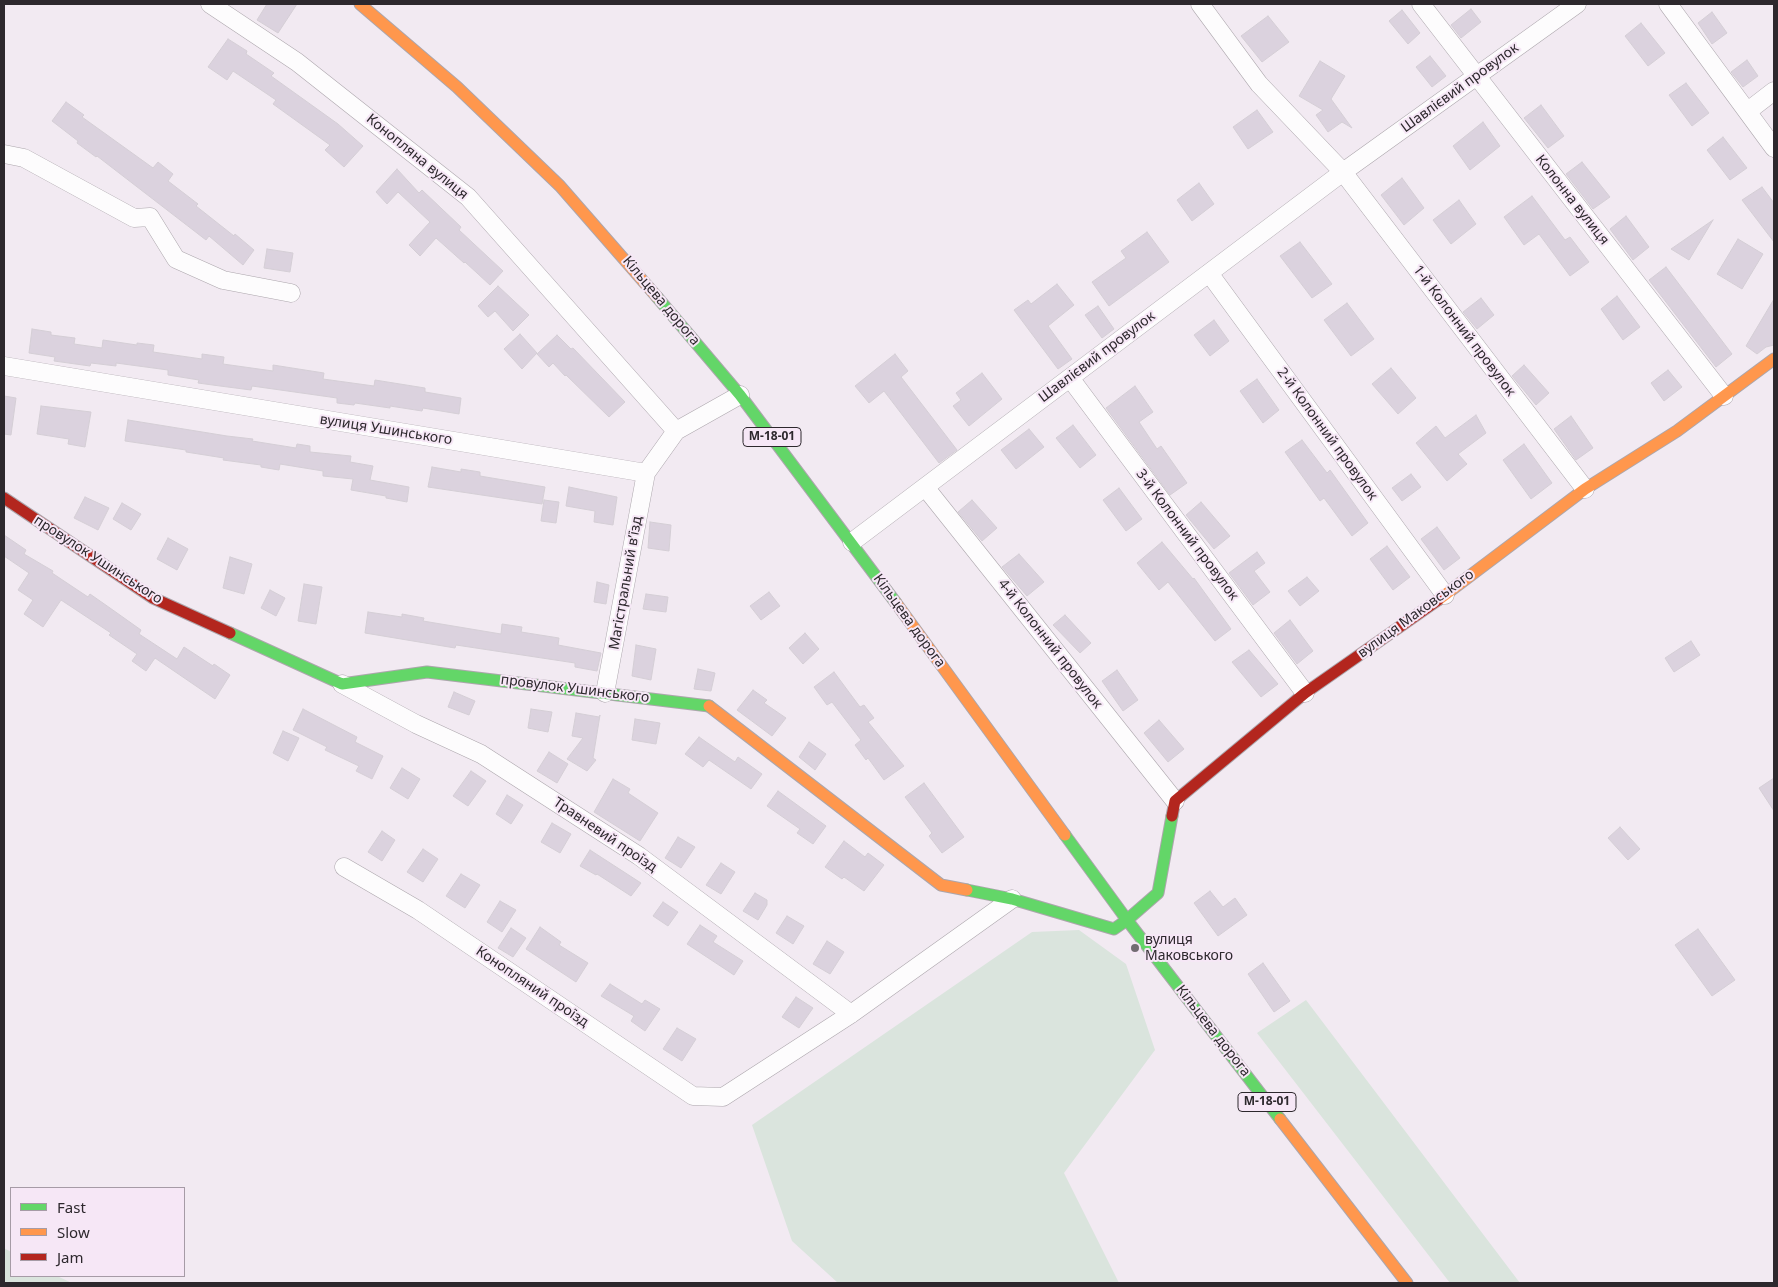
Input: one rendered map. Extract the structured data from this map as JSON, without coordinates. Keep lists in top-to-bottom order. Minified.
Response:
{"streets":{"main road":["Кільцева дорога","М-18-01","провулок Ушинського","вулиця Маковського"],"street":["Шавлієвий провулок","Конопляна вулиця","Колонна вулиця","1-й Колонний провулок","вулиця Ушинського","2-й Колонний провулок","3-й Колонний провулок","Магістральний в’їзд","4-й Колонний провулок","Травневий проїзд","Конопляний проїзд"]},"crossings":[["Шавлієвий провулок","Колонна вулиця"],["Шавлієвий провулок","Кільцева дорога"],["Шавлієвий провулок","1-й Колонний провулок"],["Шавлієвий провулок","2-й Колонний провулок"],["Шавлієвий провулок","3-й Колонний провулок"],["Шавлієвий провулок","4-й Колонний провулок"],["Колонна вулиця","вулиця Маковського"],["Кільцева дорога","провулок Ушинського"],["1-й Колонний провулок","вулиця Маковського"],["вулиця Ушинського","Магістральний в’їзд"],["2-й Колонний провулок","вулиця Маковського"],["3-й Колонний провулок","вулиця Маковського"],["провулок Ушинського","Магістральний в’їзд"],["провулок Ушинського","Травневий проїзд"],["вулиця Маковського","4-й Колонний провулок"],["Травневий проїзд","Конопляний проїзд"]],"places":["вулиця Маковського"],"legend":["Fast","Slow","Jam"]}
